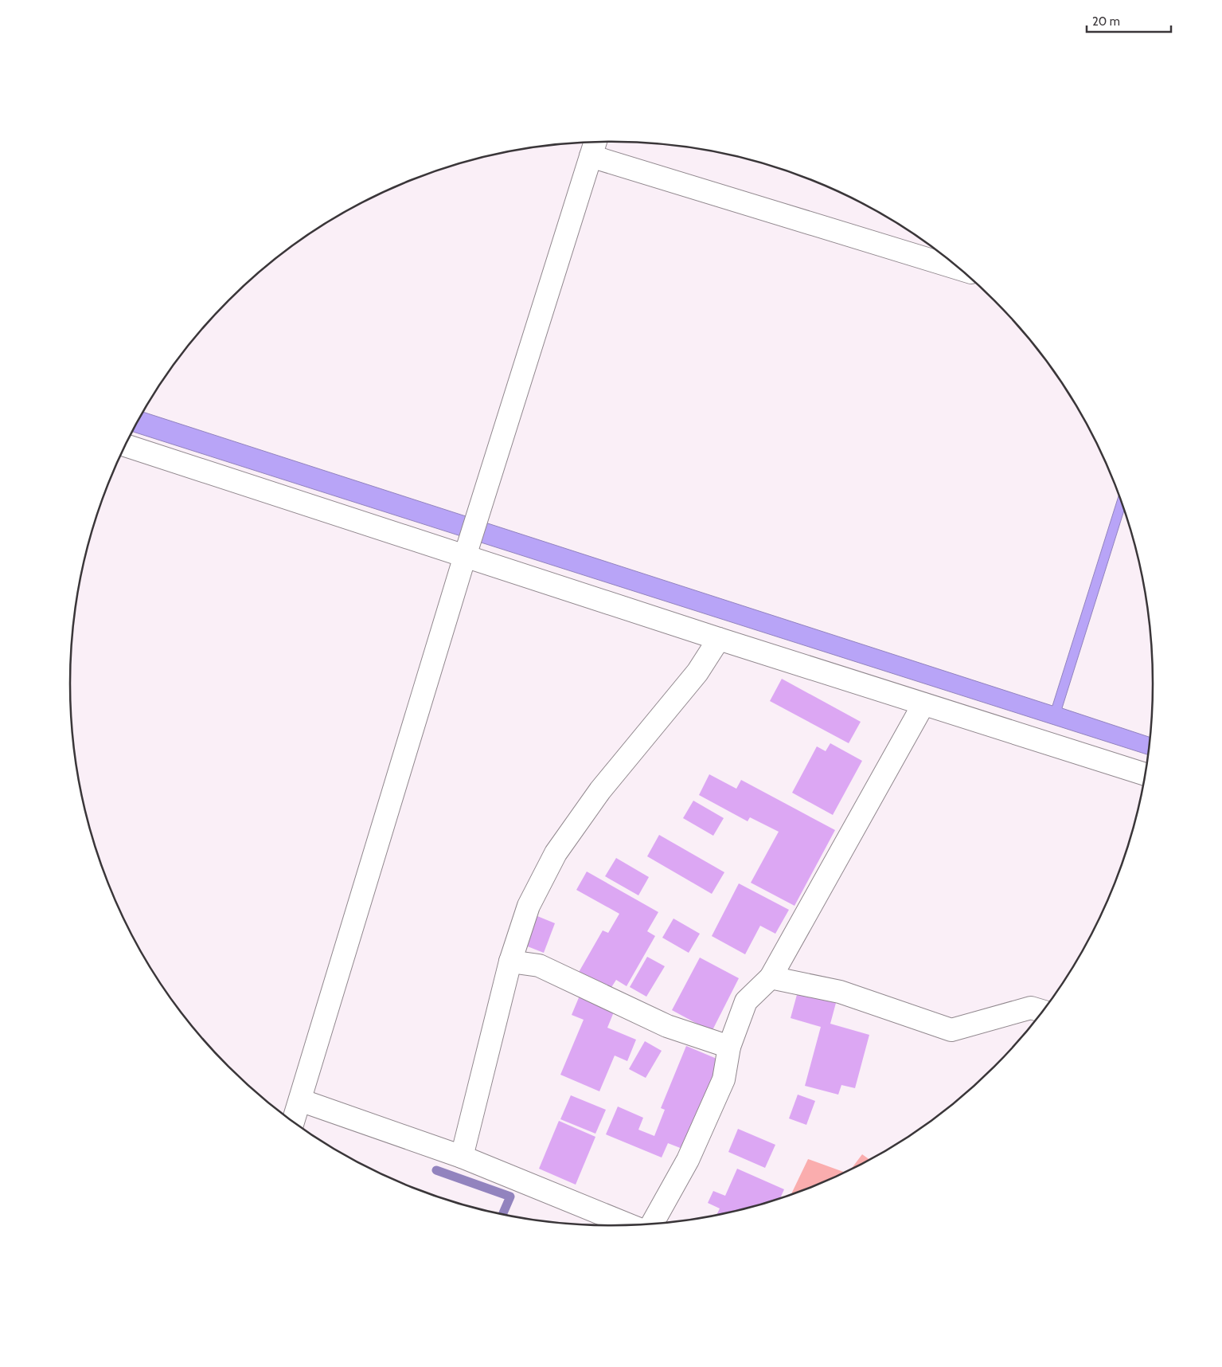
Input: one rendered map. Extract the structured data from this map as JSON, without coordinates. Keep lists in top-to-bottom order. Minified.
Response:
{"scale_bar":"20 m"}
